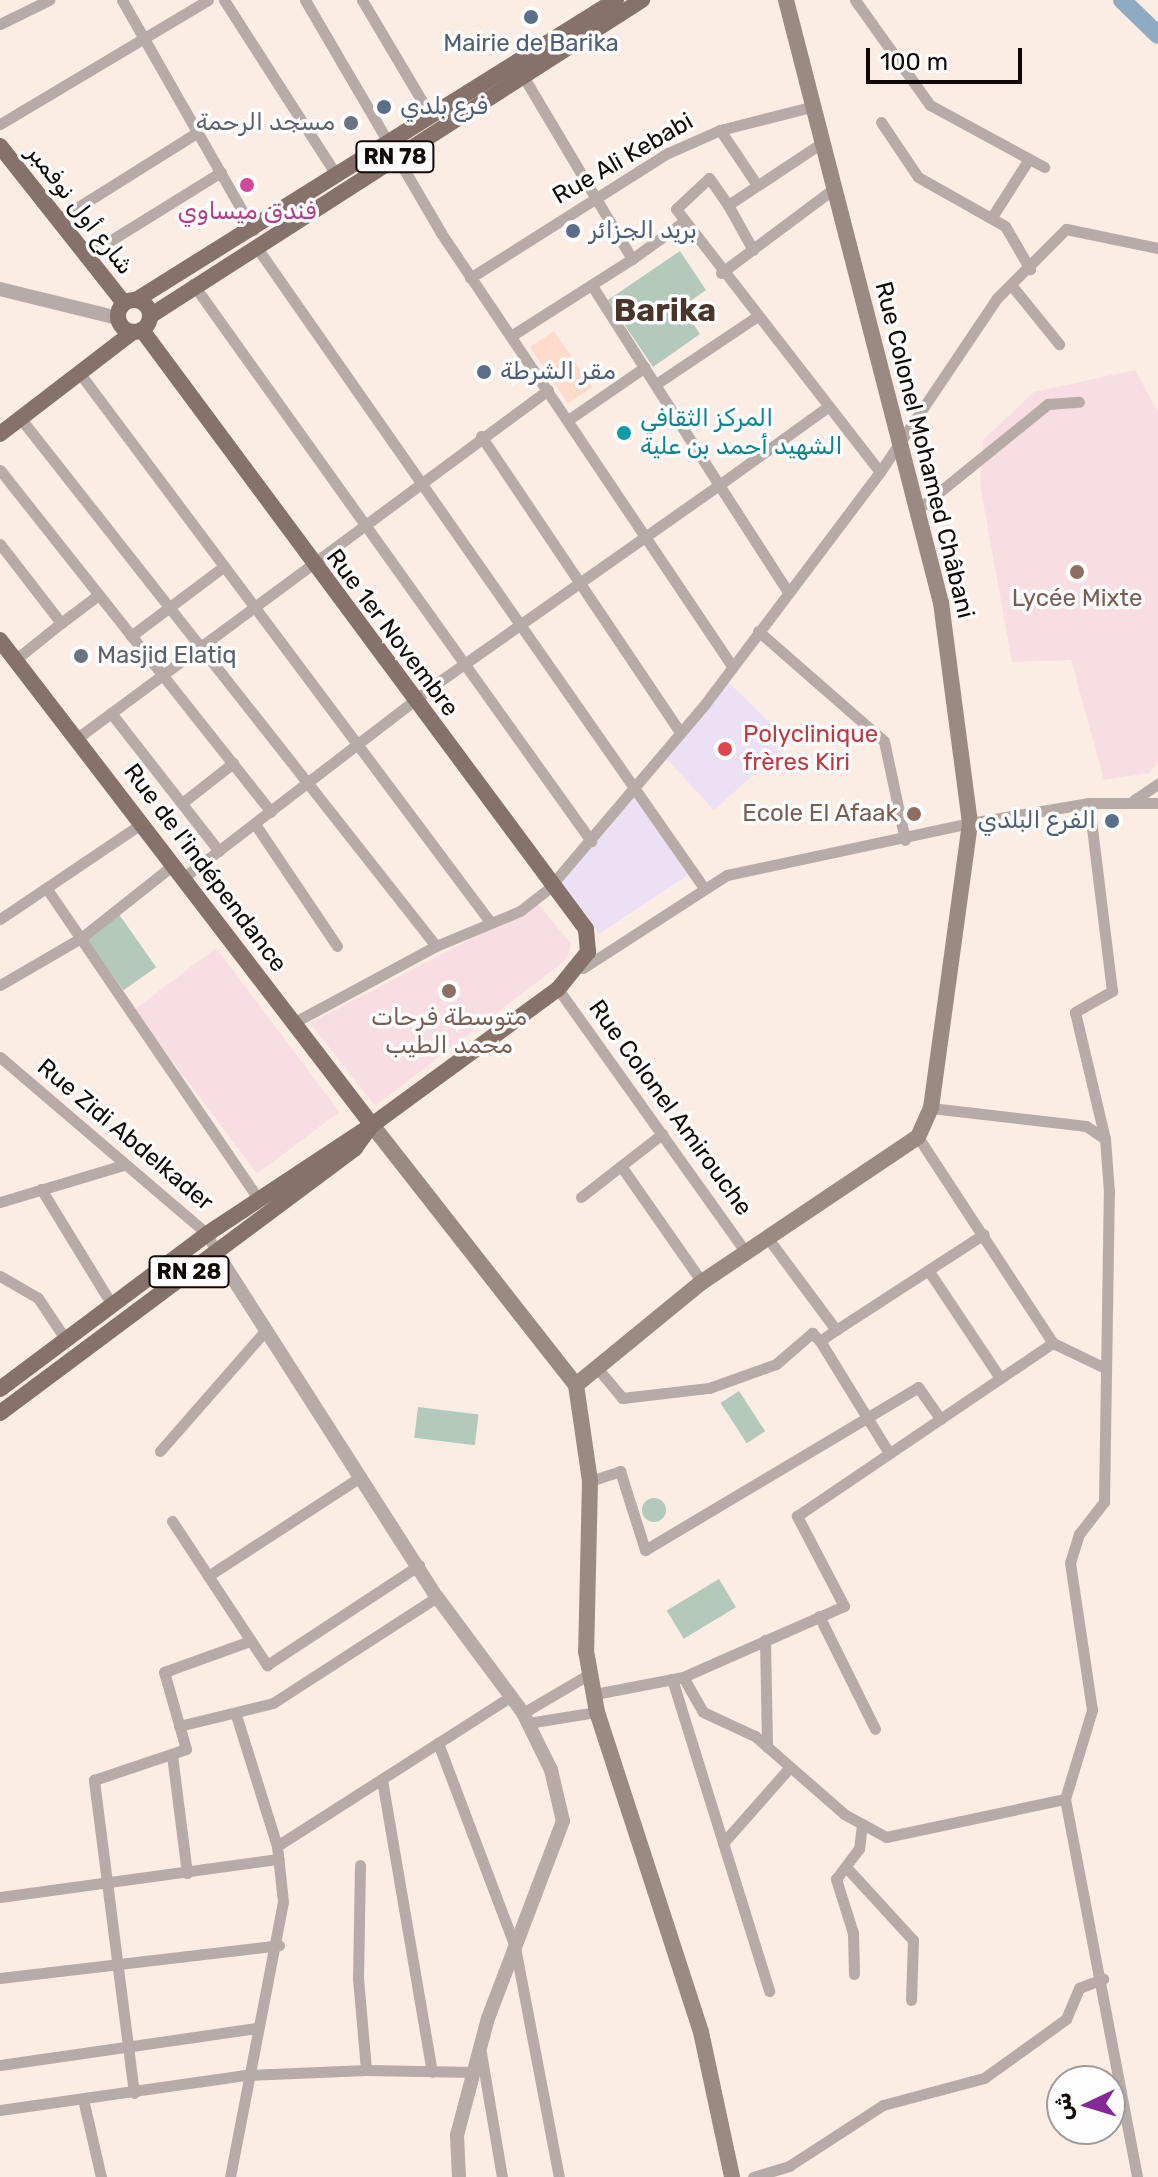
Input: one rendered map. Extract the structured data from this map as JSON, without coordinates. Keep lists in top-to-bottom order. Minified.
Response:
{"streets":{"main road":["RN 78","شارع أول نوفمبر","Rue Colonel Mohamed Châbani","Rue 1er Novembre","Rue de l'indépendance","RN 28"],"street":["Rue Ali Kebabi","Rue Colonel Amirouche","Rue Zidi Abdelkader"]},"crossings":[["RN 78","Rue 1er Novembre"],["Rue Ali Kebabi","Rue Colonel Mohamed Châbani"],["Rue 1er Novembre","RN 28"],["Rue de l'indépendance","RN 28"],["Rue Colonel Amirouche","RN 28"],["Rue Zidi Abdelkader","RN 28"]],"districts":["Barika"],"places":["Mairie de Barika","فرع بلدي","مسجد الرحمة","فندق ميساوي","بريد الجزائر","مقر الشرطة","المركز الثقافي الشهيد أحمد بن علية","Lycée Mixte","Masjid Elatiq","Polyclinique frères Kiri","Ecole El Afaak","الفرع البلدي","متوسطة فرحات محمد الطيب"],"scale_bar":"100 m","north":"left"}
